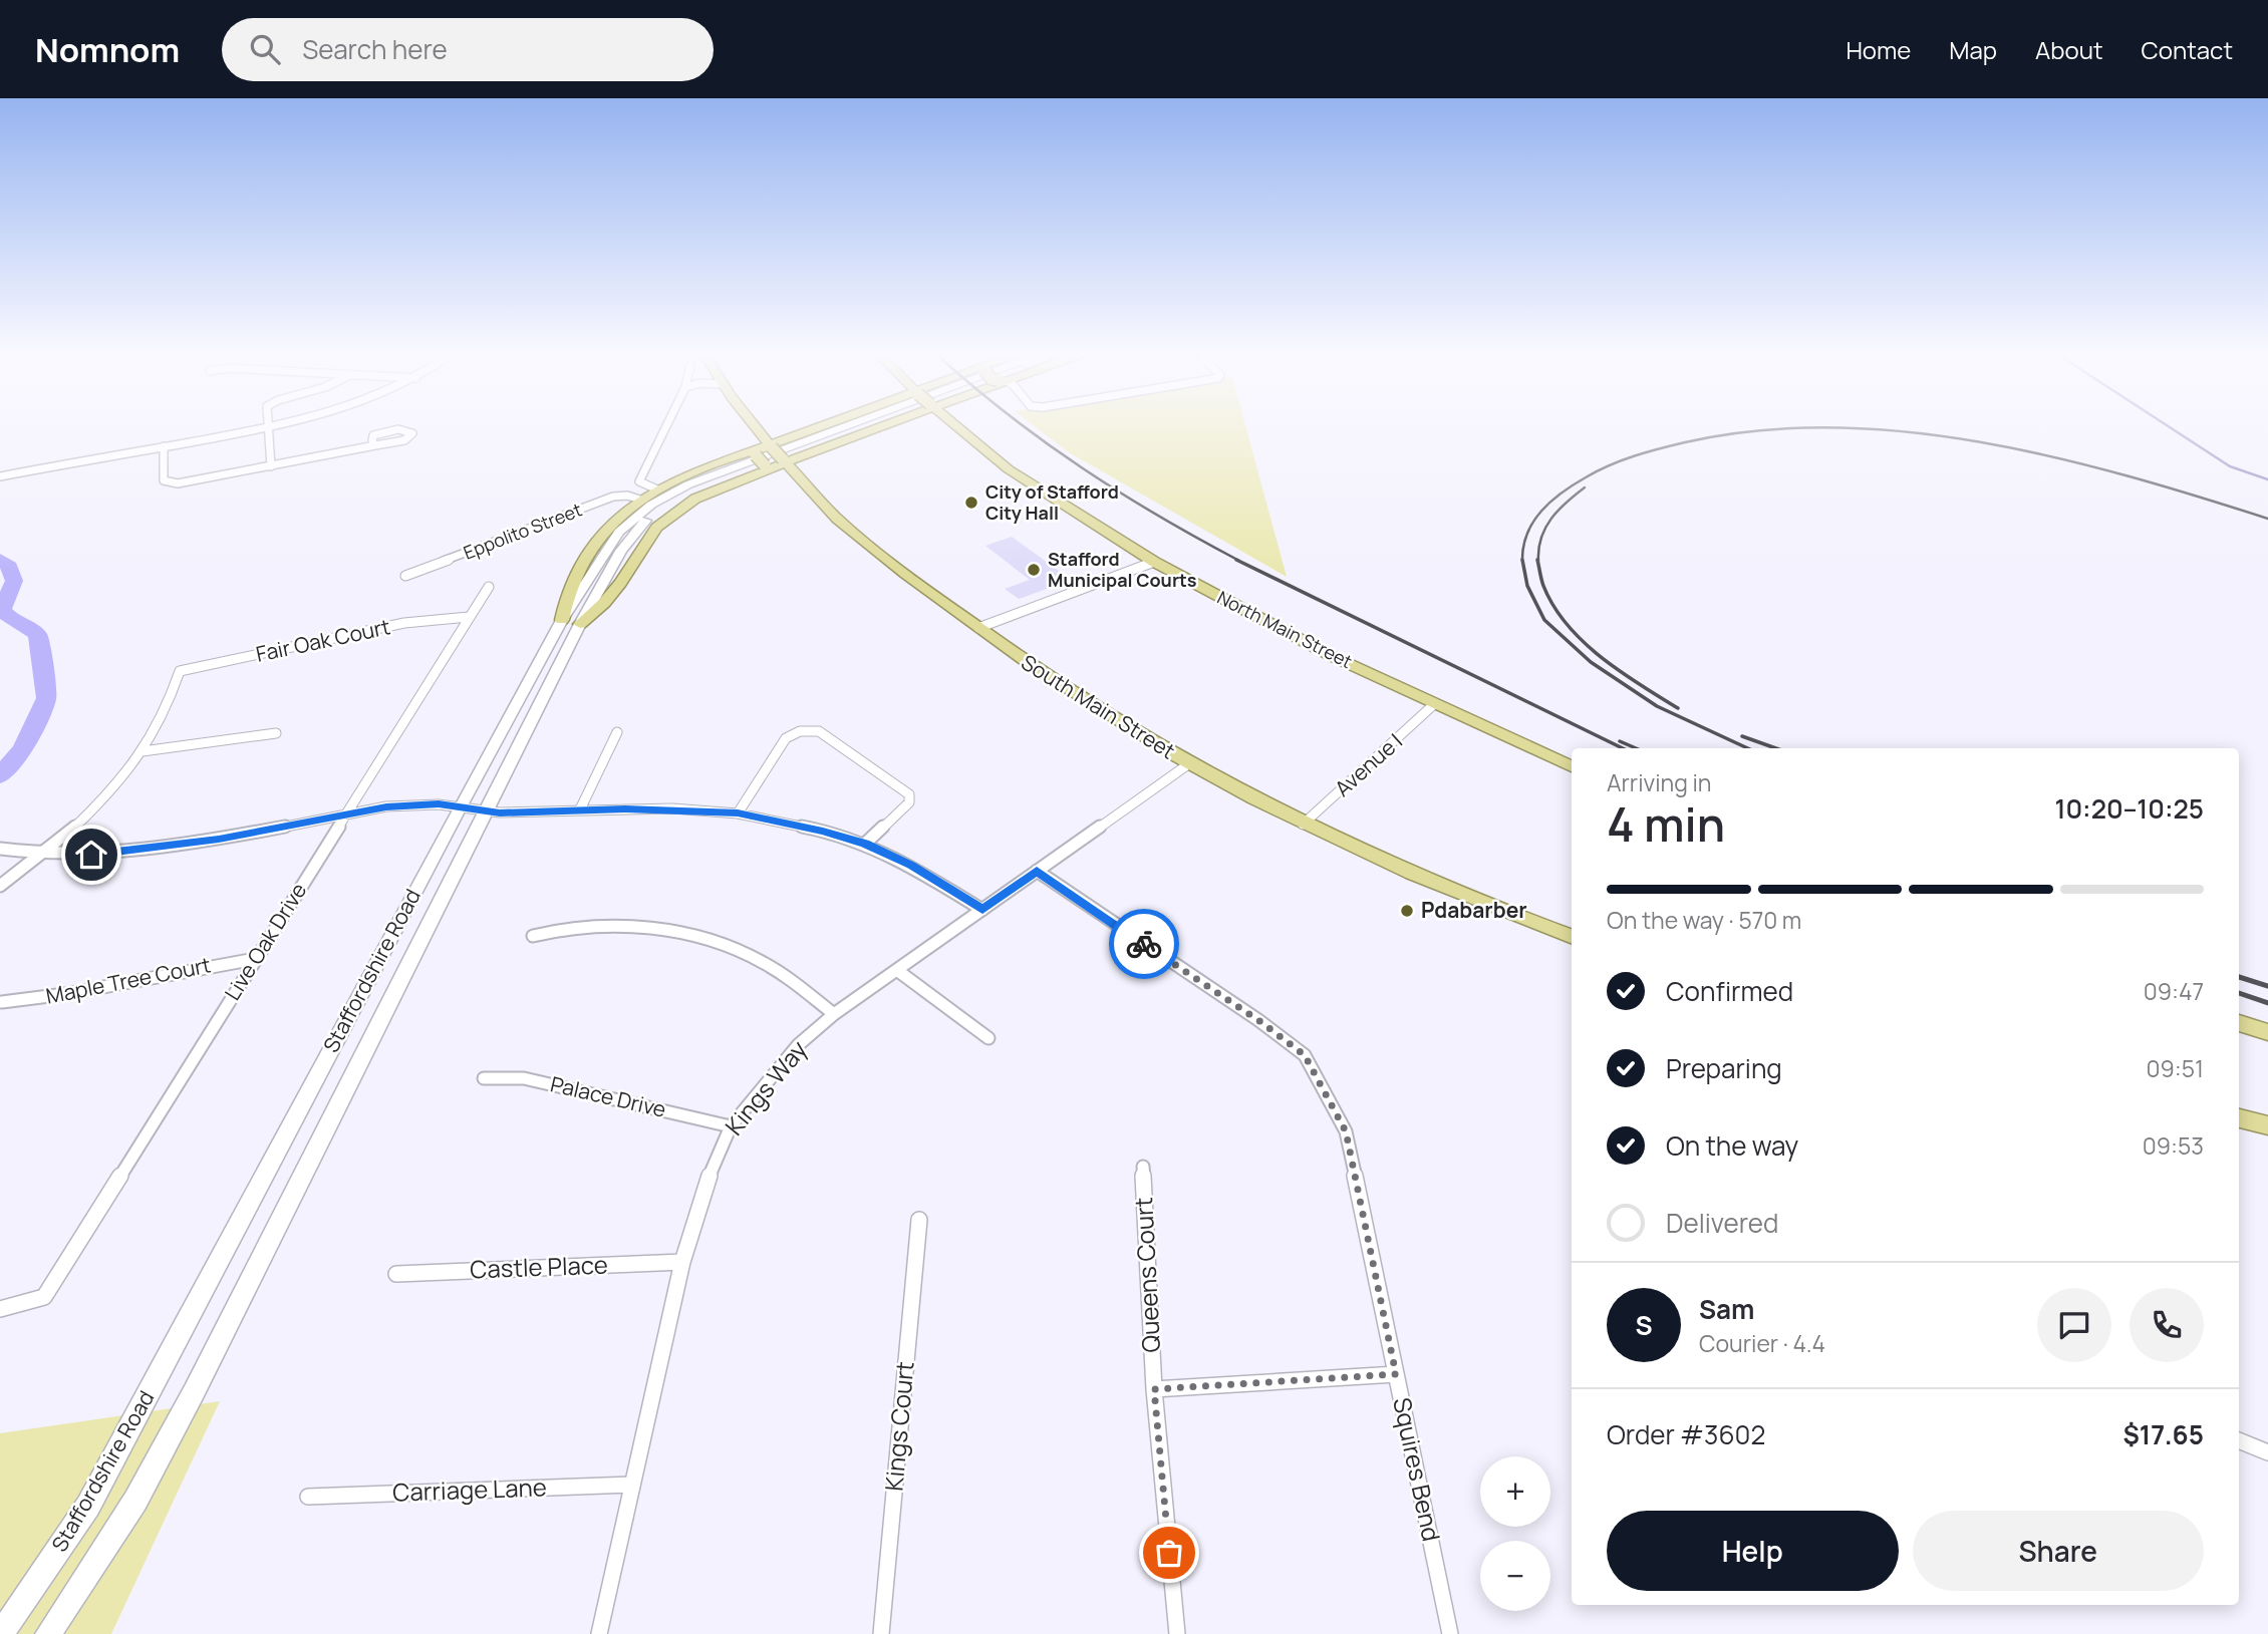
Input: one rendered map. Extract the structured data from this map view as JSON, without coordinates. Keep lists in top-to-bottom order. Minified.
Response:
{"streets":{"highway":["North Main Street","South Main Street"],"main road":["Staffordshire Road"],"street":["Eppolito Street","Fair Oak Court","Avenue I","Live Oak Drive","Maple Tree Court","Kings Way","Palace Drive","Castle Place","Queens Court","Kings Court","Squires Bend","Carriage Lane"]},"crossings":[["North Main Street","Avenue I"],["Fair Oak Court","Live Oak Drive"],["South Main Street","Avenue I"],["South Main Street","Kings Way"],["Live Oak Drive","Maple Tree Court"],["Kings Way","Palace Drive"],["Kings Way","Castle Place"],["Kings Way","Squires Bend"],["Kings Way","Carriage Lane"]],"places":["City of Stafford City Hall","Stafford Municipal Courts","Pdabarber"],"page":{"header":"Nomnom","search":"Search here","nav":["Home","Map","About","Contact"],"heading":["4 min","Arriving in","10:20–10:25"],"panel":["Sam","Courier · 4.4","Order #3602","$17.65"],"bar":"On the way · 570 m","list":[["Confirmed","09:47"],["Preparing","09:51"],["On the way","09:53"],"Delivered"],"round":"S","map_buttons":["+","−"],"buttons":["Help","Share"]}}
